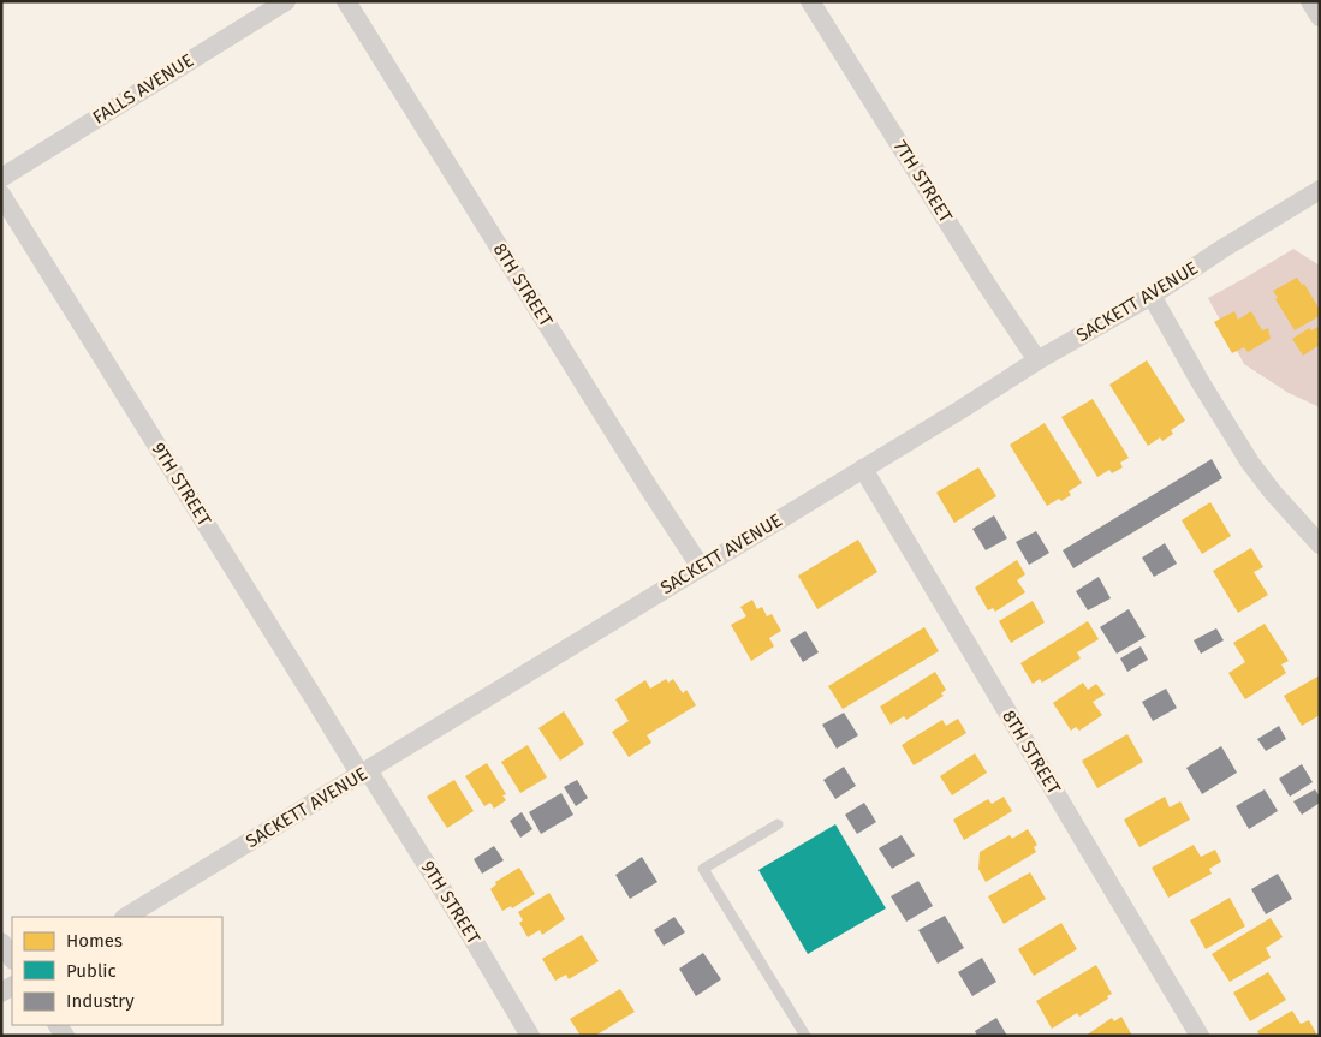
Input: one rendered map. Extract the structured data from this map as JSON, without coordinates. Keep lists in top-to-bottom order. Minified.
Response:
{"streets":{"street":["FALLS AVENUE","7TH STREET","8TH STREET","SACKETT AVENUE","9TH STREET"]},"crossings":[["7TH STREET","SACKETT AVENUE"],["8TH STREET","SACKETT AVENUE"],["SACKETT AVENUE","9TH STREET"]],"legend":["Homes","Public","Industry"]}
